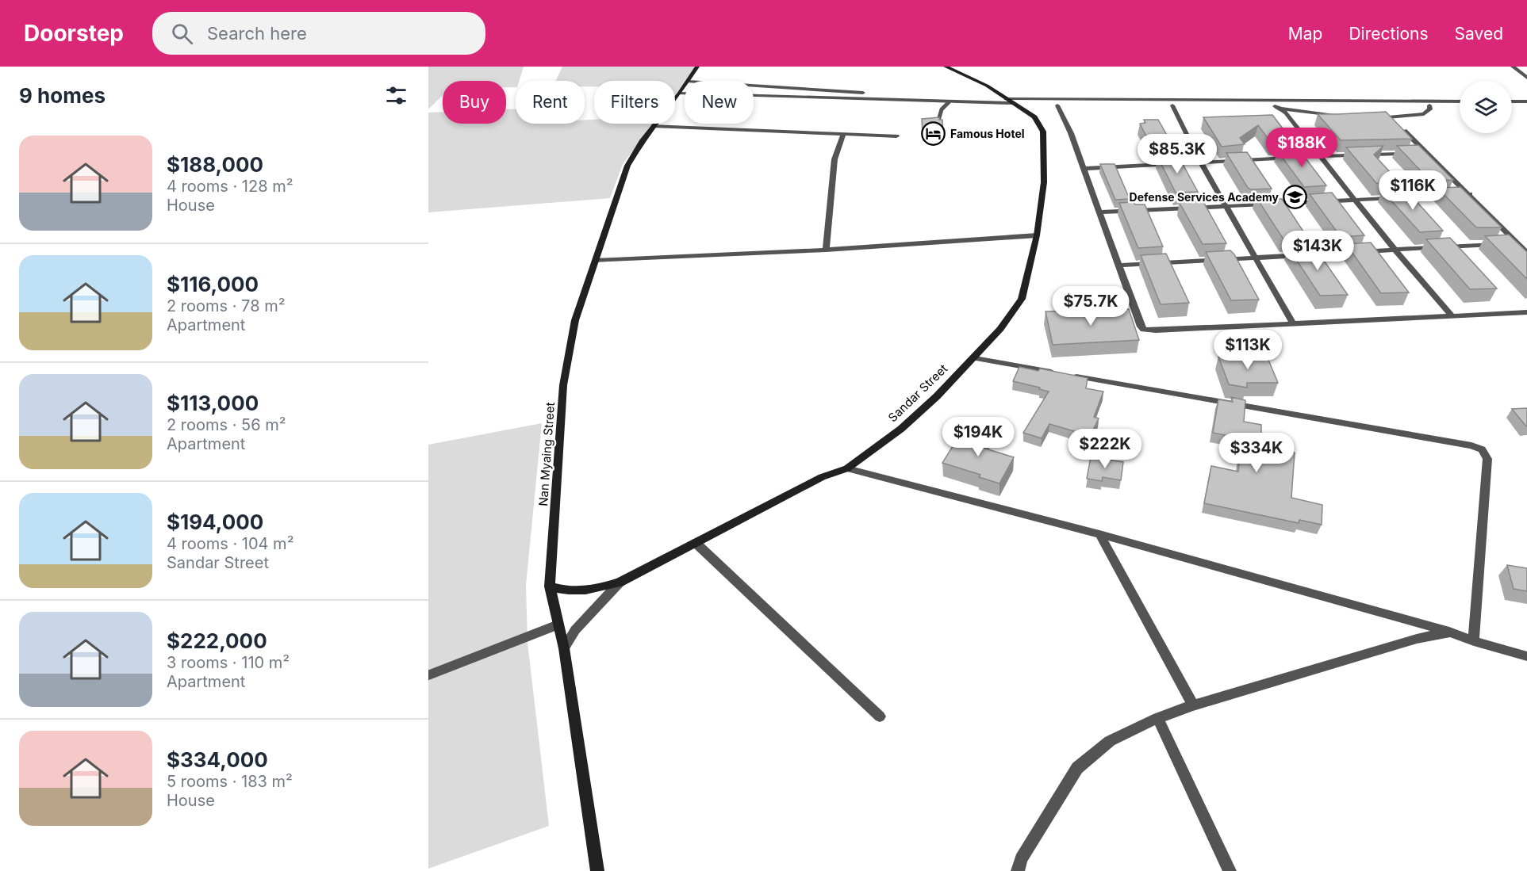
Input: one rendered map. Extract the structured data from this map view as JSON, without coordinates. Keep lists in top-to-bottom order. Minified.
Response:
{"streets":{"street":["Sandar Street","Nan Myaing Street"]},"crossings":[["Sandar Street","Nan Myaing Street"]],"places":{"hotel":["Famous Hotel"],"school or university":["Defense Services Academy"]},"page":{"header":"Doorstep","search":"Search here","nav":["Map","Directions","Saved"],"heading":"9 homes","chip":["Buy","Rent","Filters","New"],"list":[{"name":"$188,000","note":"4 rooms · 128 m² · House"},{"name":"$116,000","note":"2 rooms · 78 m² · Apartment"},{"name":"$113,000","note":"2 rooms · 56 m² · Apartment"},{"name":"$194,000","note":"4 rooms · 104 m² · Sandar Street"},{"name":"$222,000","note":"3 rooms · 110 m² · Apartment"},{"name":"$334,000","note":"5 rooms · 183 m² · House"}],"price":["$188K","$85.3K","$116K","$143K","$75.7K","$113K","$194K","$222K","$334K"]}}
